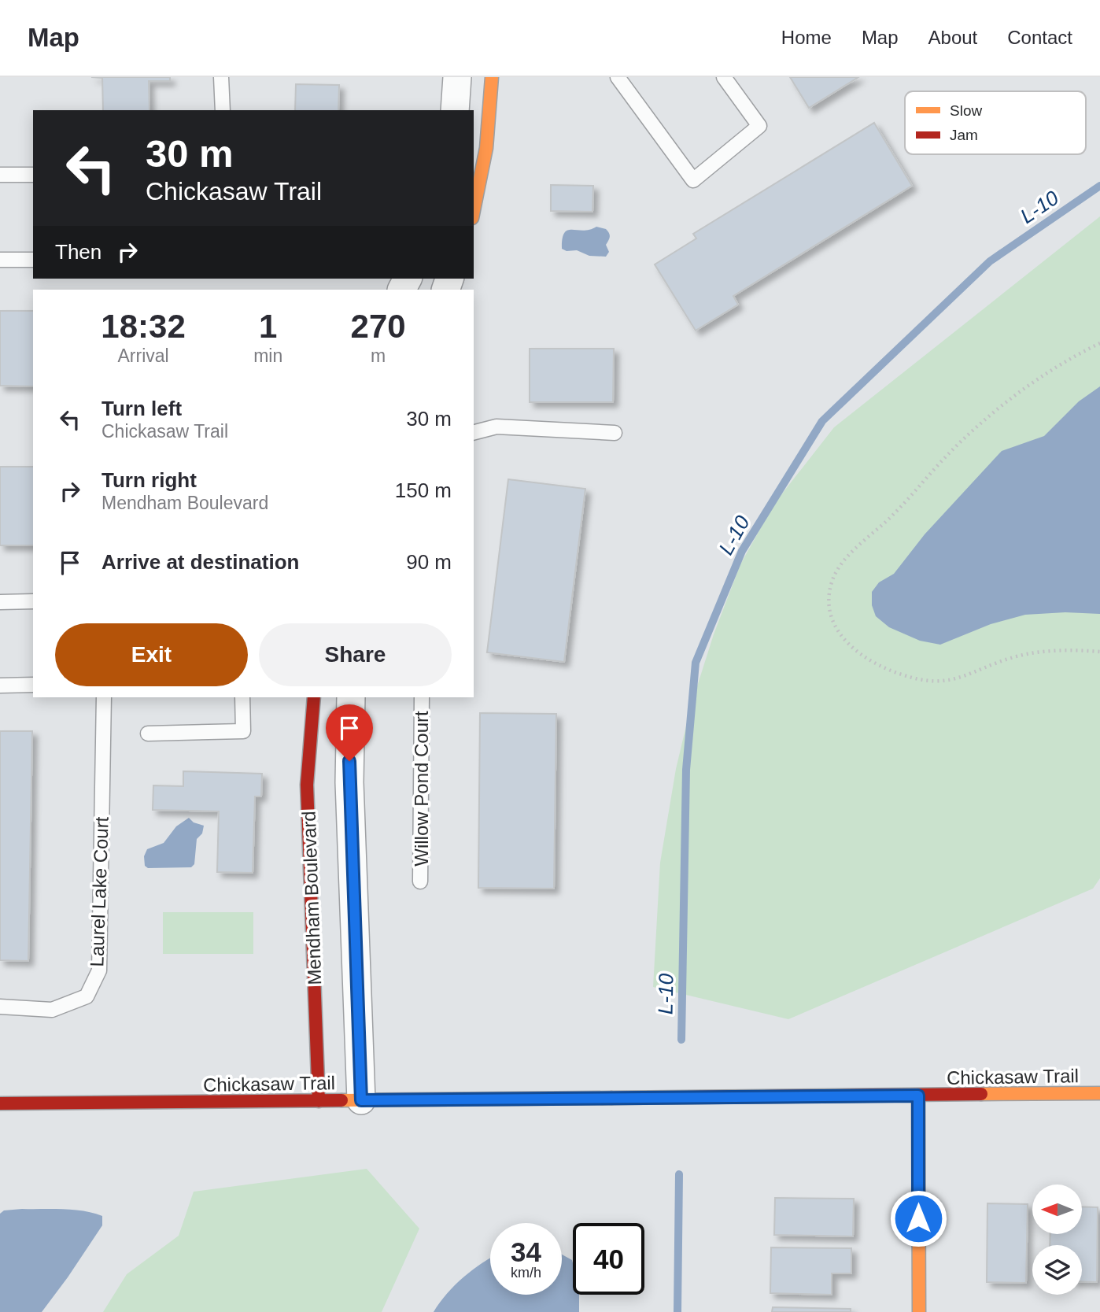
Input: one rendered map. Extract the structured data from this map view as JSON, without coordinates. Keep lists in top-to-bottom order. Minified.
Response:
{"streets":{"street":["Mendham Boulevard","Chickasaw Trail"],"lane":["Willow Pond Court","Laurel Lake Court"]},"crossings":[["Mendham Boulevard","Chickasaw Trail"]],"water":["L-10"],"legend":["Slow","Jam"],"north":"left","page":{"header":"Map","nav":["Home","Map","About","Contact"],"turn":["30 m","Chickasaw Trail"],"then":"Then","eta":["18:32","Arrival","1","min","270","m"],"list":[{"name":"Turn left","note":"Chickasaw Trail","value":"30 m"},{"name":"Turn right","note":"Mendham Boulevard","value":"150 m"},{"name":"Arrive at destination","value":"90 m"}],"buttons":["Exit","Share"],"speed":"34 km/h","limit":"40"}}
